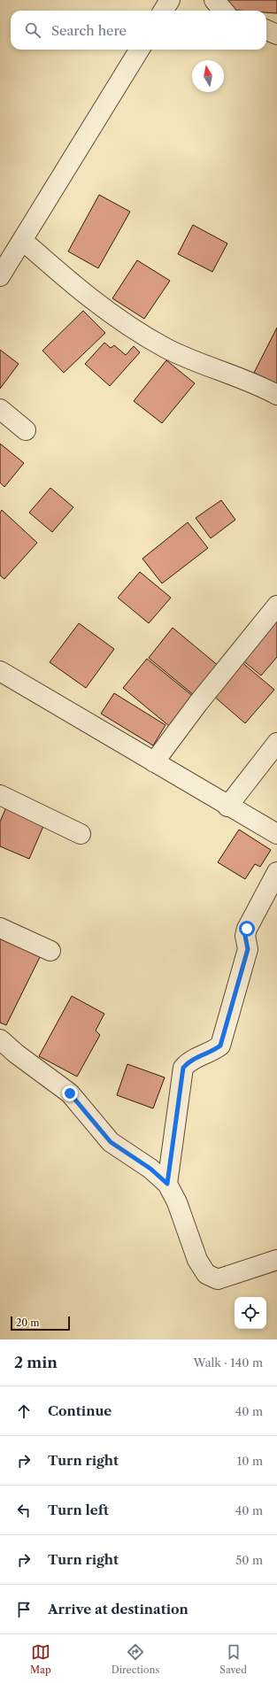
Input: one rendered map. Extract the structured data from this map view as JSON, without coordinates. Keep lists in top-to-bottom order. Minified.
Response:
{"scale_bar":"20 m","north":"top","page":{"search":"Search here","scale":"20 m","heading":["2 min","Walk · 140 m"],"list":[["Continue","40 m"],["Turn right","10 m"],["Turn left","40 m"],["Turn right","50 m"],"Arrive at destination"],"nav":["Map","Directions","Saved"]}}
